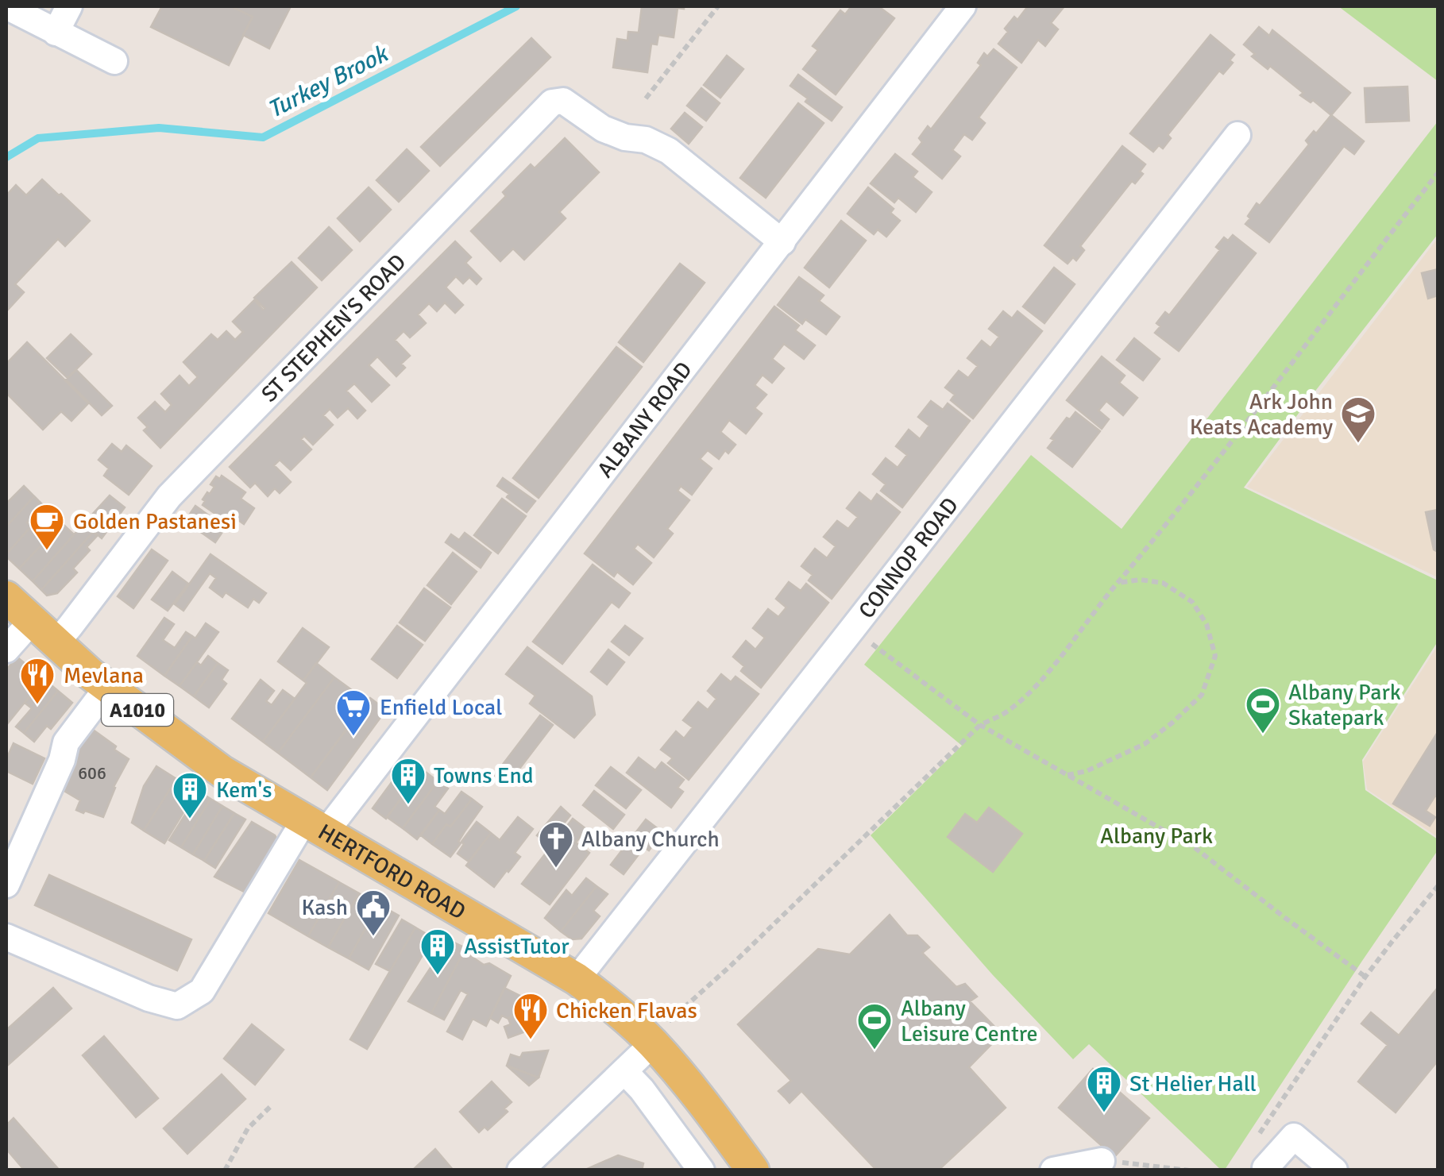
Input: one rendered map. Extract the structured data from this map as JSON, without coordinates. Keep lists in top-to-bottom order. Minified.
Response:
{"streets":{"main road":["A1010","HERTFORD ROAD"],"street":["ST STEPHEN'S ROAD","ALBANY ROAD","CONNOP ROAD"]},"crossings":[["ST STEPHEN'S ROAD","ALBANY ROAD"],["ST STEPHEN'S ROAD","HERTFORD ROAD"],["ALBANY ROAD","HERTFORD ROAD"],["CONNOP ROAD","HERTFORD ROAD"]],"water":["Turkey Brook"],"parks":["Albany Park"],"places":{"school or university":["Ark John Keats Academy"],"cafe":["Golden Pastanesi"],"restaurant":["Mevlana","Chicken Flavas"],"sports":["Albany Park Skatepark","Albany Leisure Centre"],"supermarket":["Enfield Local"],"building":["Towns End","Kem's","AssistTutor","St Helier Hall"],"church":["Albany Church"],"public building":["Kash"]},"house_numbers":["606"]}
